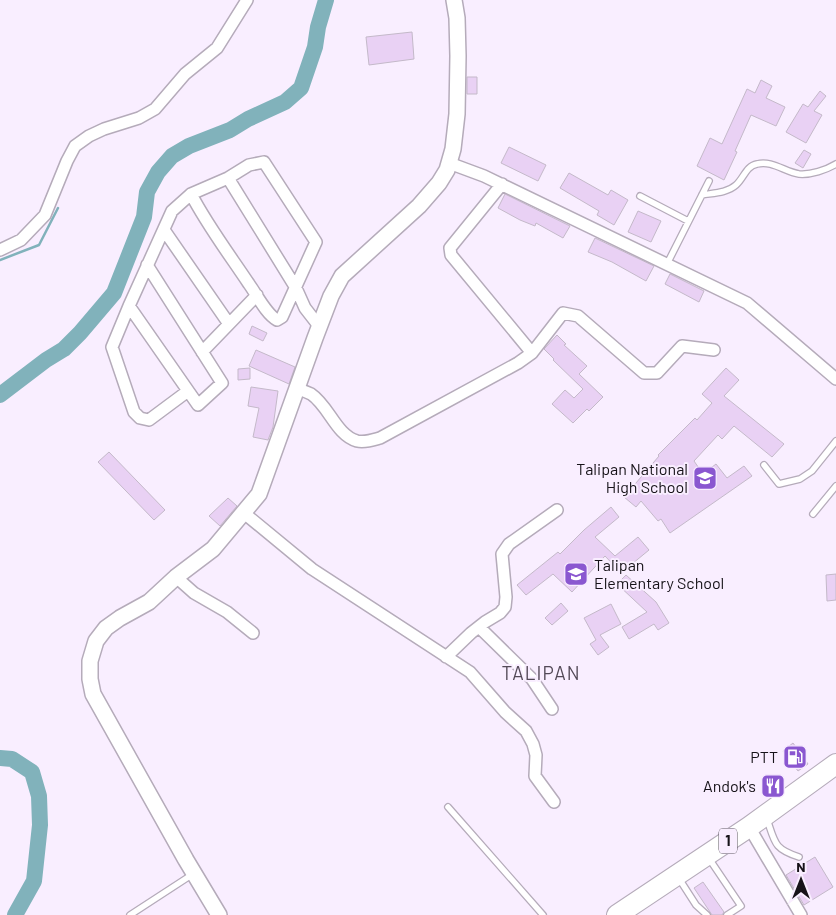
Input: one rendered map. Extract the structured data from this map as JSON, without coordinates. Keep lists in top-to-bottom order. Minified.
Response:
{"streets":{"highway":["1"]},"districts":["TALIPAN"],"places":{"school or university":["Talipan National High School","Talipan Elementary School"],"fuel station":["PTT"],"restaurant":["Andok's"]},"north":"top"}
